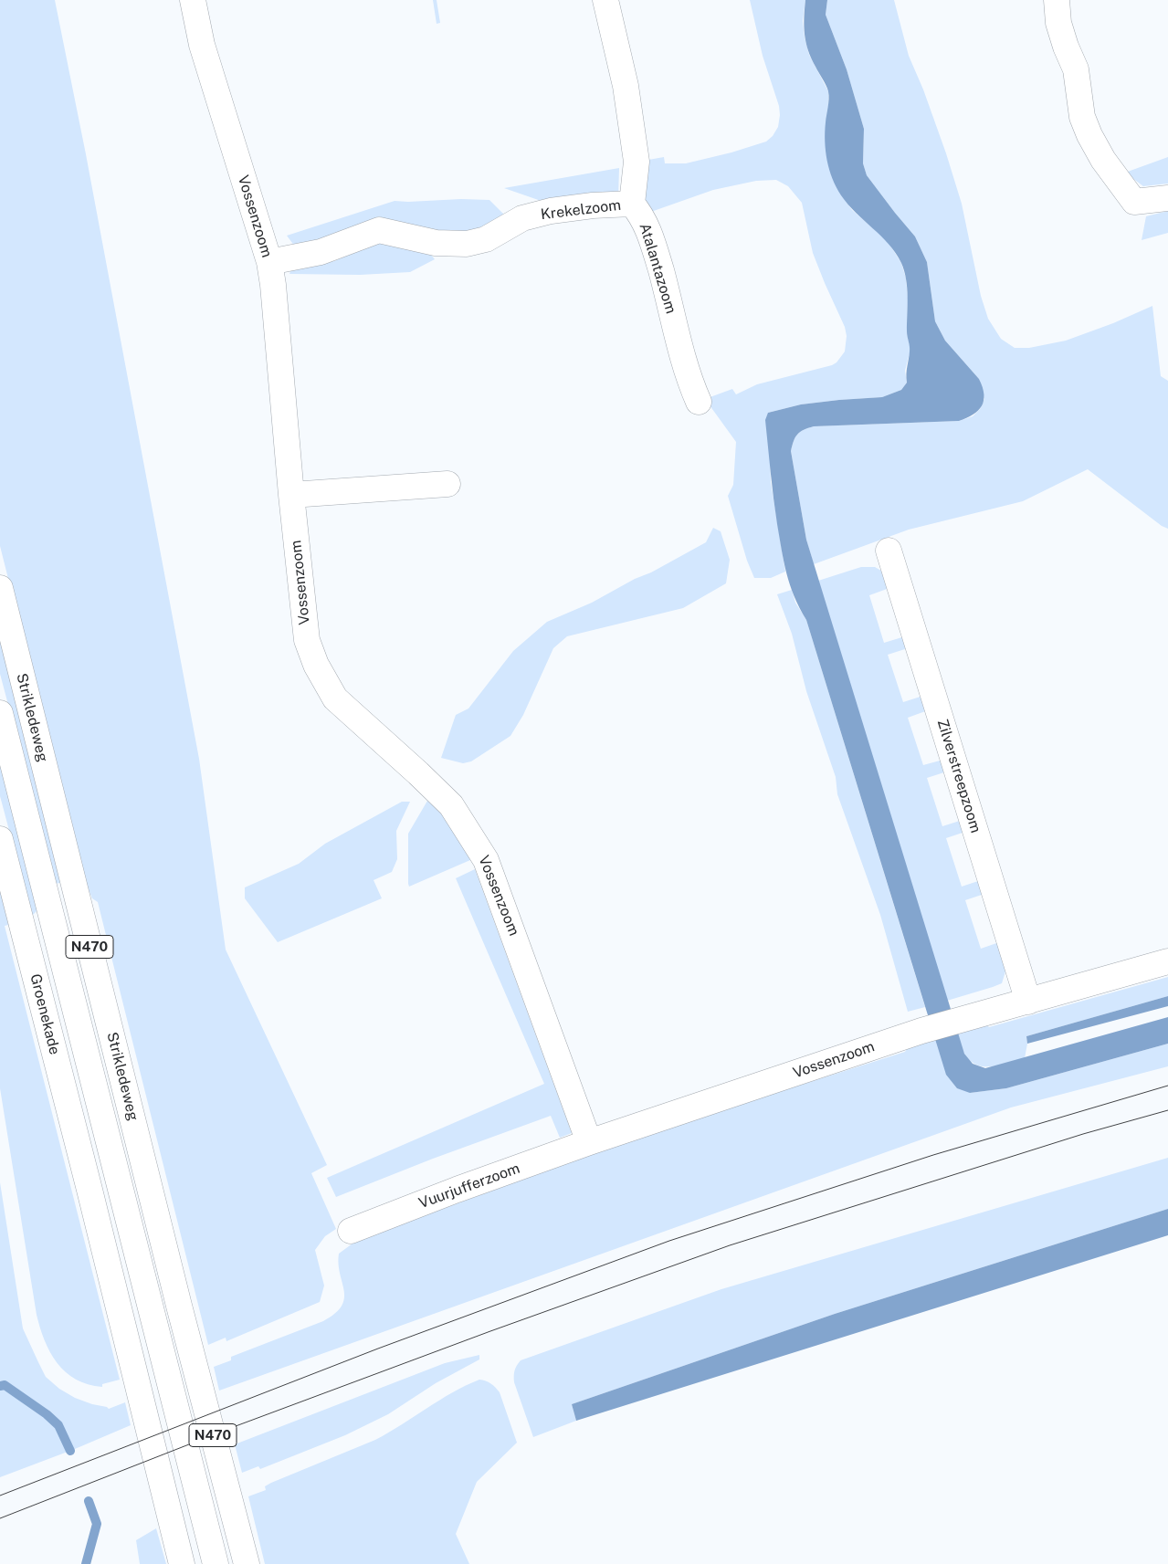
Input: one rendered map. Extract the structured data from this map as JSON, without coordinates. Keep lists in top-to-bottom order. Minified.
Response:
{"streets":{"street":["Krekelzoom","Vossenzoom","Atalantazoom","Strikledeweg","Zilverstreepzoom","N470","Groenekade","Vuurjufferzoom"]},"crossings":[["Krekelzoom","Vossenzoom"],["Krekelzoom","Atalantazoom"],["Vossenzoom","Zilverstreepzoom"],["Vossenzoom","Vuurjufferzoom"]]}
